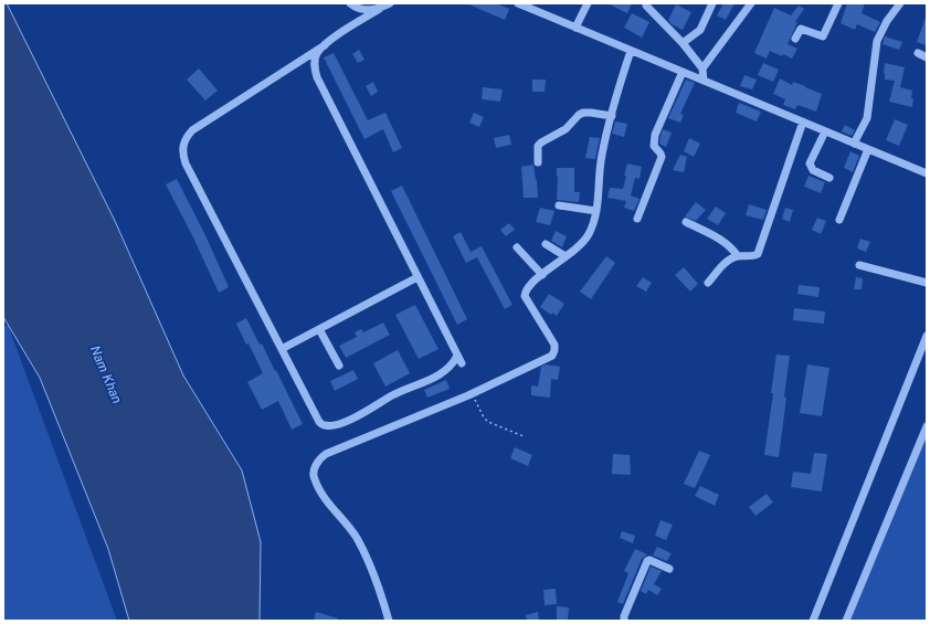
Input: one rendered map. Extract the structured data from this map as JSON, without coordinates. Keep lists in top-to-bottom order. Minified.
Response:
{"water":["Nam Khan"]}
